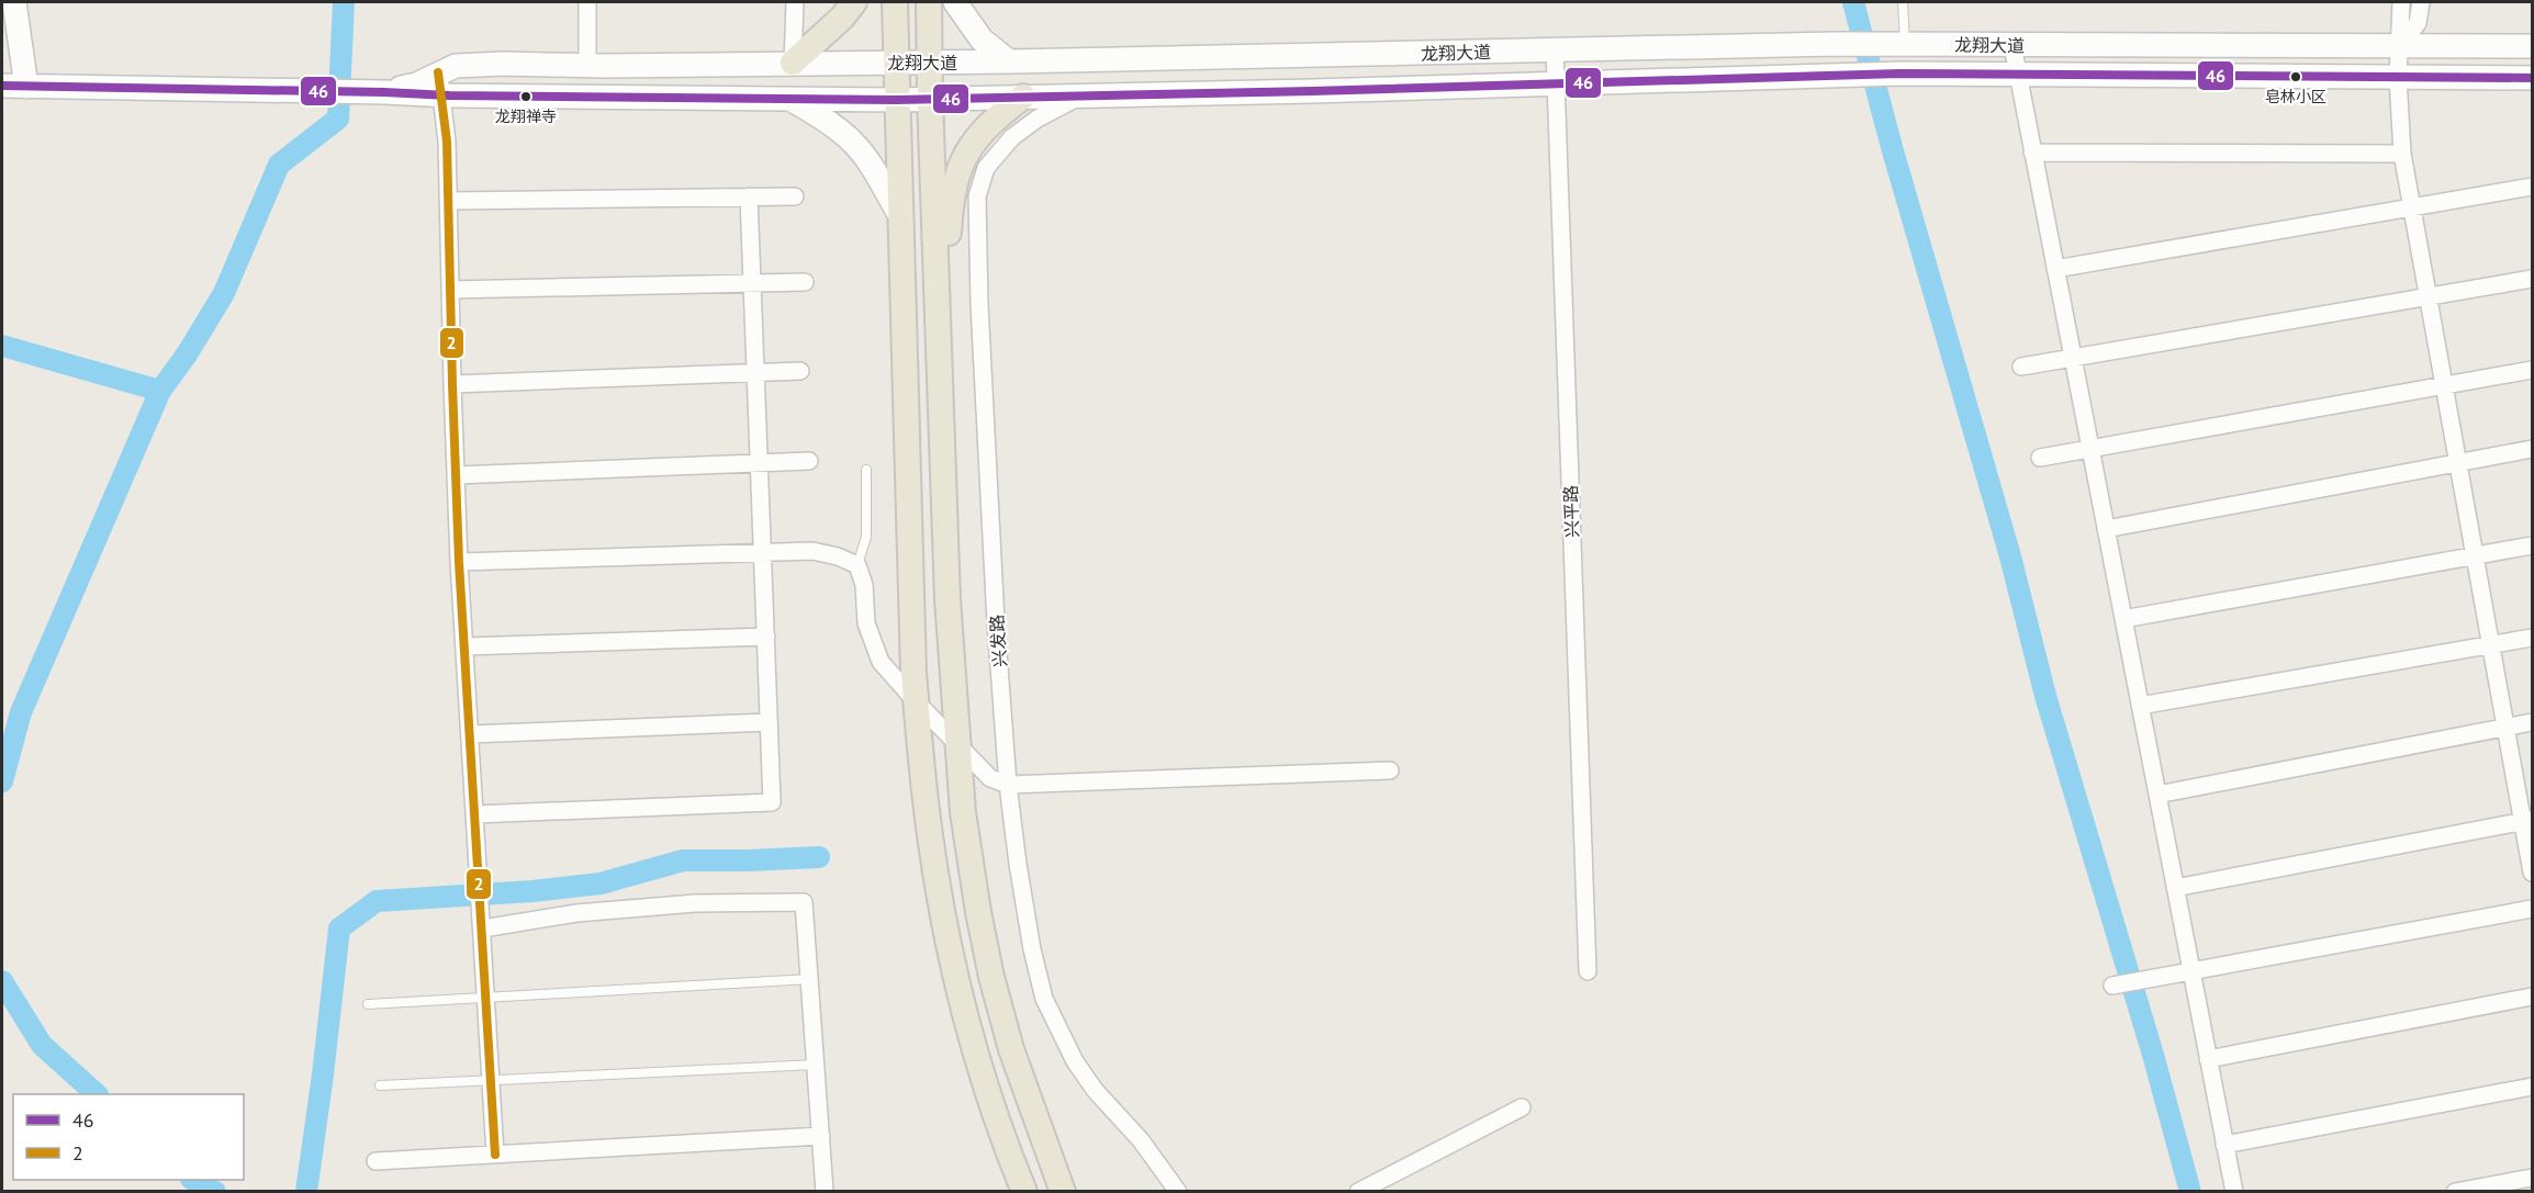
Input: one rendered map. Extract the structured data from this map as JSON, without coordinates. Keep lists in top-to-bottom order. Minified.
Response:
{"streets":{"main road":["龙翔大道"],"street":["兴平路","兴发路"]},"crossings":[["龙翔大道","兴平路"],["龙翔大道","兴发路"]],"places":["皂林小区","龙翔禅寺"],"lines":["transit line 2","transit line 46"],"legend":["46","2"]}
